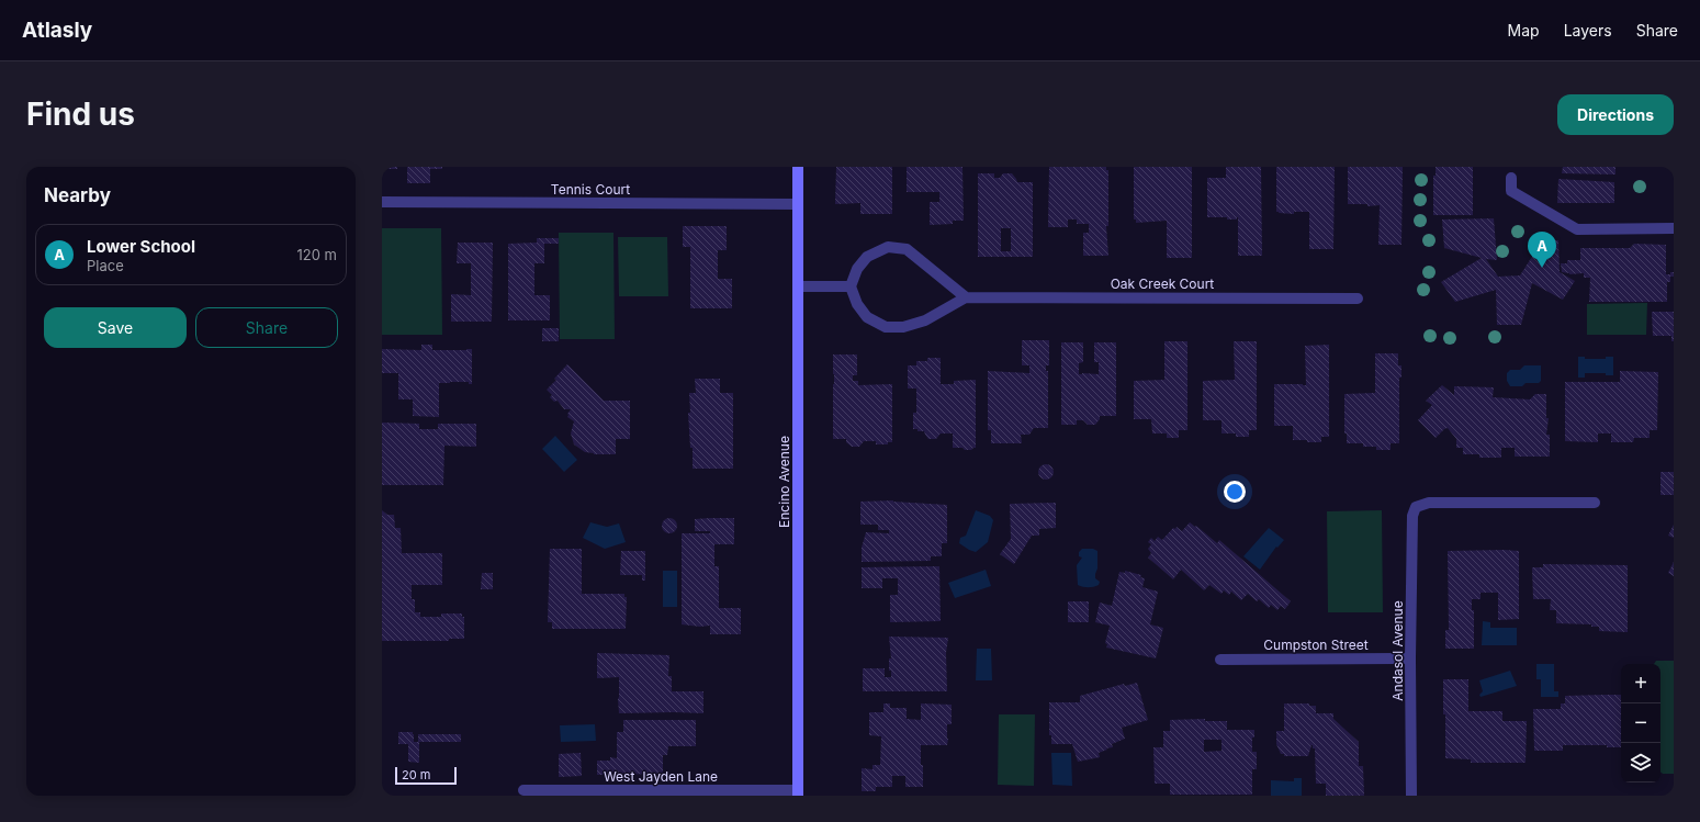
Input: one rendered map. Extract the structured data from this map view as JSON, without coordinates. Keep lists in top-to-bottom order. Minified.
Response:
{"streets":{"street":["Tennis Court","Oak Creek Court","Encino Avenue","Cumpston Street","Andasol Avenue","West Jayden Lane"]},"crossings":[["Tennis Court","Encino Avenue"],["Encino Avenue","West Jayden Lane"],["Cumpston Street","Andasol Avenue"]],"scale_bar":"20 m","page":{"header":"Atlasly","nav":["Map","Layers","Share"],"buttons":["Directions",["Save","Share"]],"title":"Find us","heading":"Nearby","list":[{"mark":"A","name":"Lower School","note":"Place","value":"120 m"}],"pins":"A","map_buttons":["+","−"],"scale":"20 m"}}
